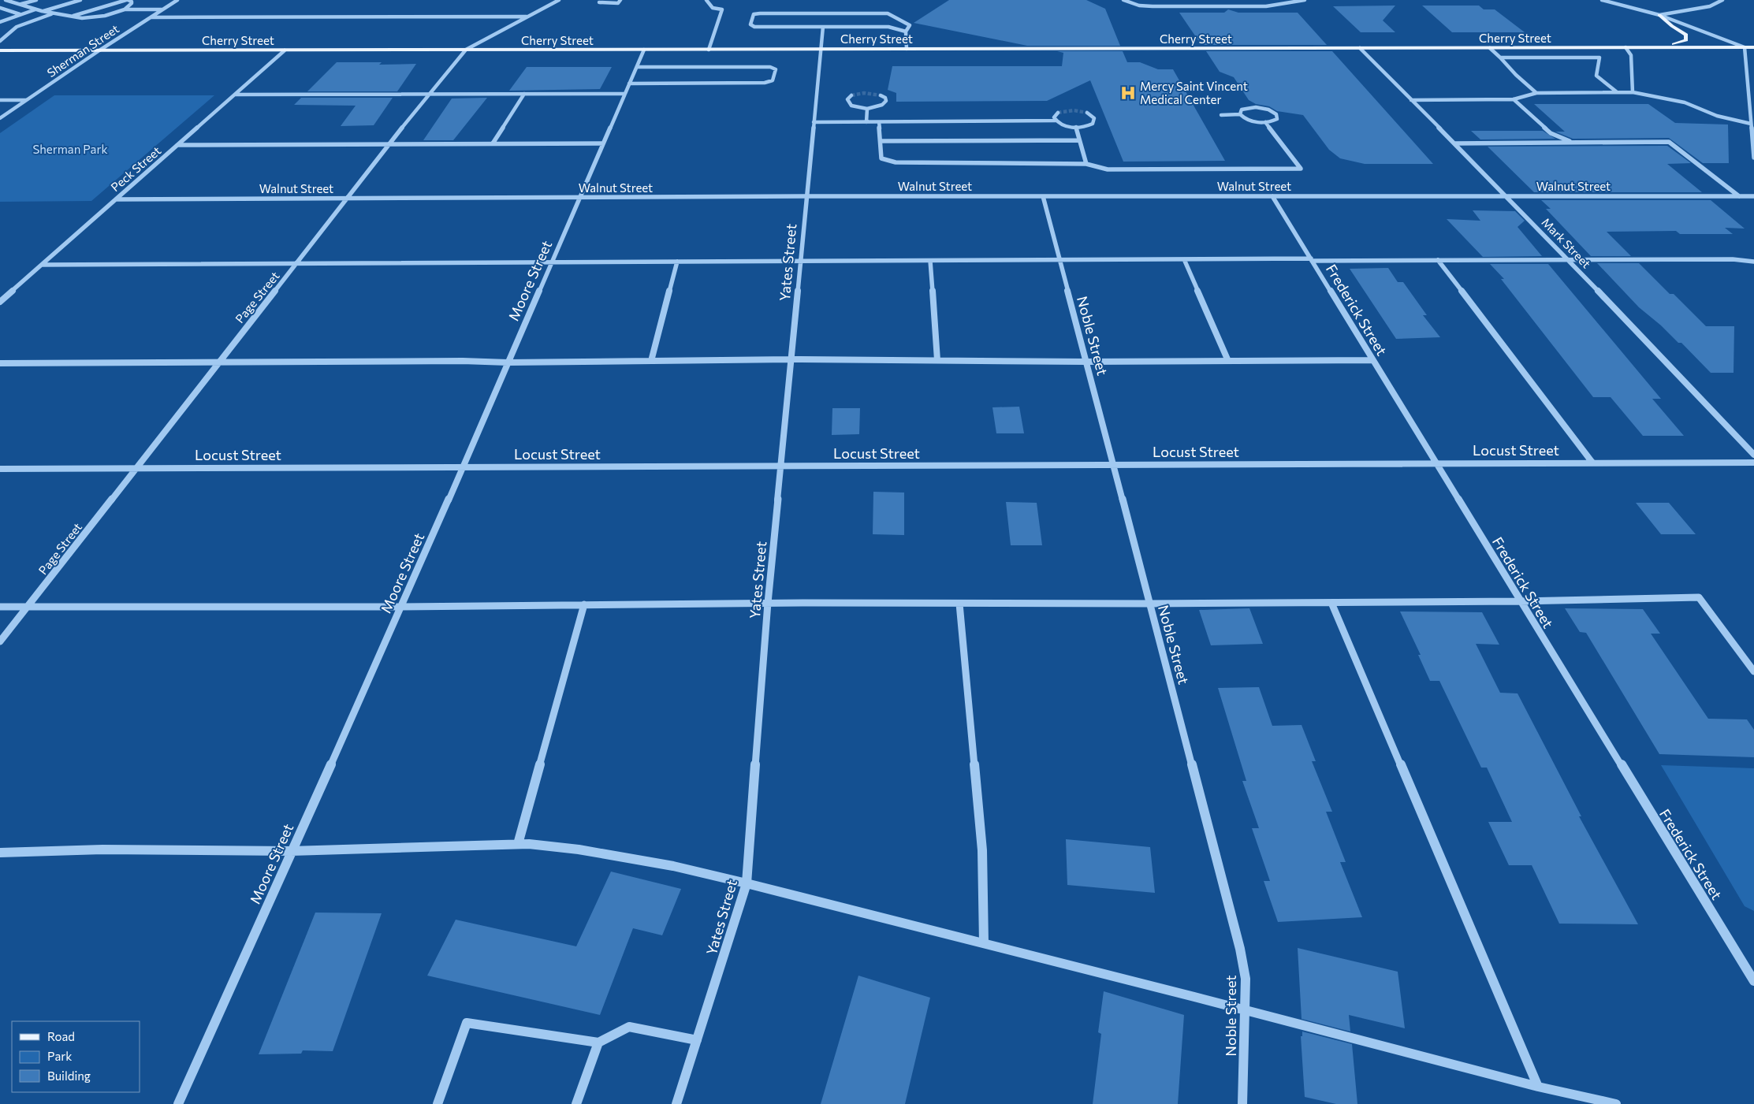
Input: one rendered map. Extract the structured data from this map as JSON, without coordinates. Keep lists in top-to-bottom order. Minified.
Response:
{"streets":{"main road":["Cherry Street"],"street":["Sherman Street","Peck Street","Walnut Street","Mark Street","Yates Street","Moore Street","Page Street","Frederick Street","Noble Street","Locust Street"]},"crossings":[["Cherry Street","Sherman Street"],["Cherry Street","Peck Street"],["Cherry Street","Mark Street"],["Cherry Street","Yates Street"],["Cherry Street","Moore Street"],["Cherry Street","Page Street"],["Peck Street","Walnut Street"],["Walnut Street","Mark Street"],["Walnut Street","Yates Street"],["Walnut Street","Moore Street"],["Walnut Street","Page Street"],["Walnut Street","Frederick Street"],["Walnut Street","Noble Street"],["Yates Street","Locust Street"],["Moore Street","Locust Street"],["Page Street","Locust Street"],["Frederick Street","Locust Street"],["Noble Street","Locust Street"]],"parks":["Sherman Park"],"places":{"hospital":["Mercy Saint Vincent Medical Center"]},"legend":["Road","Park","Building"]}
